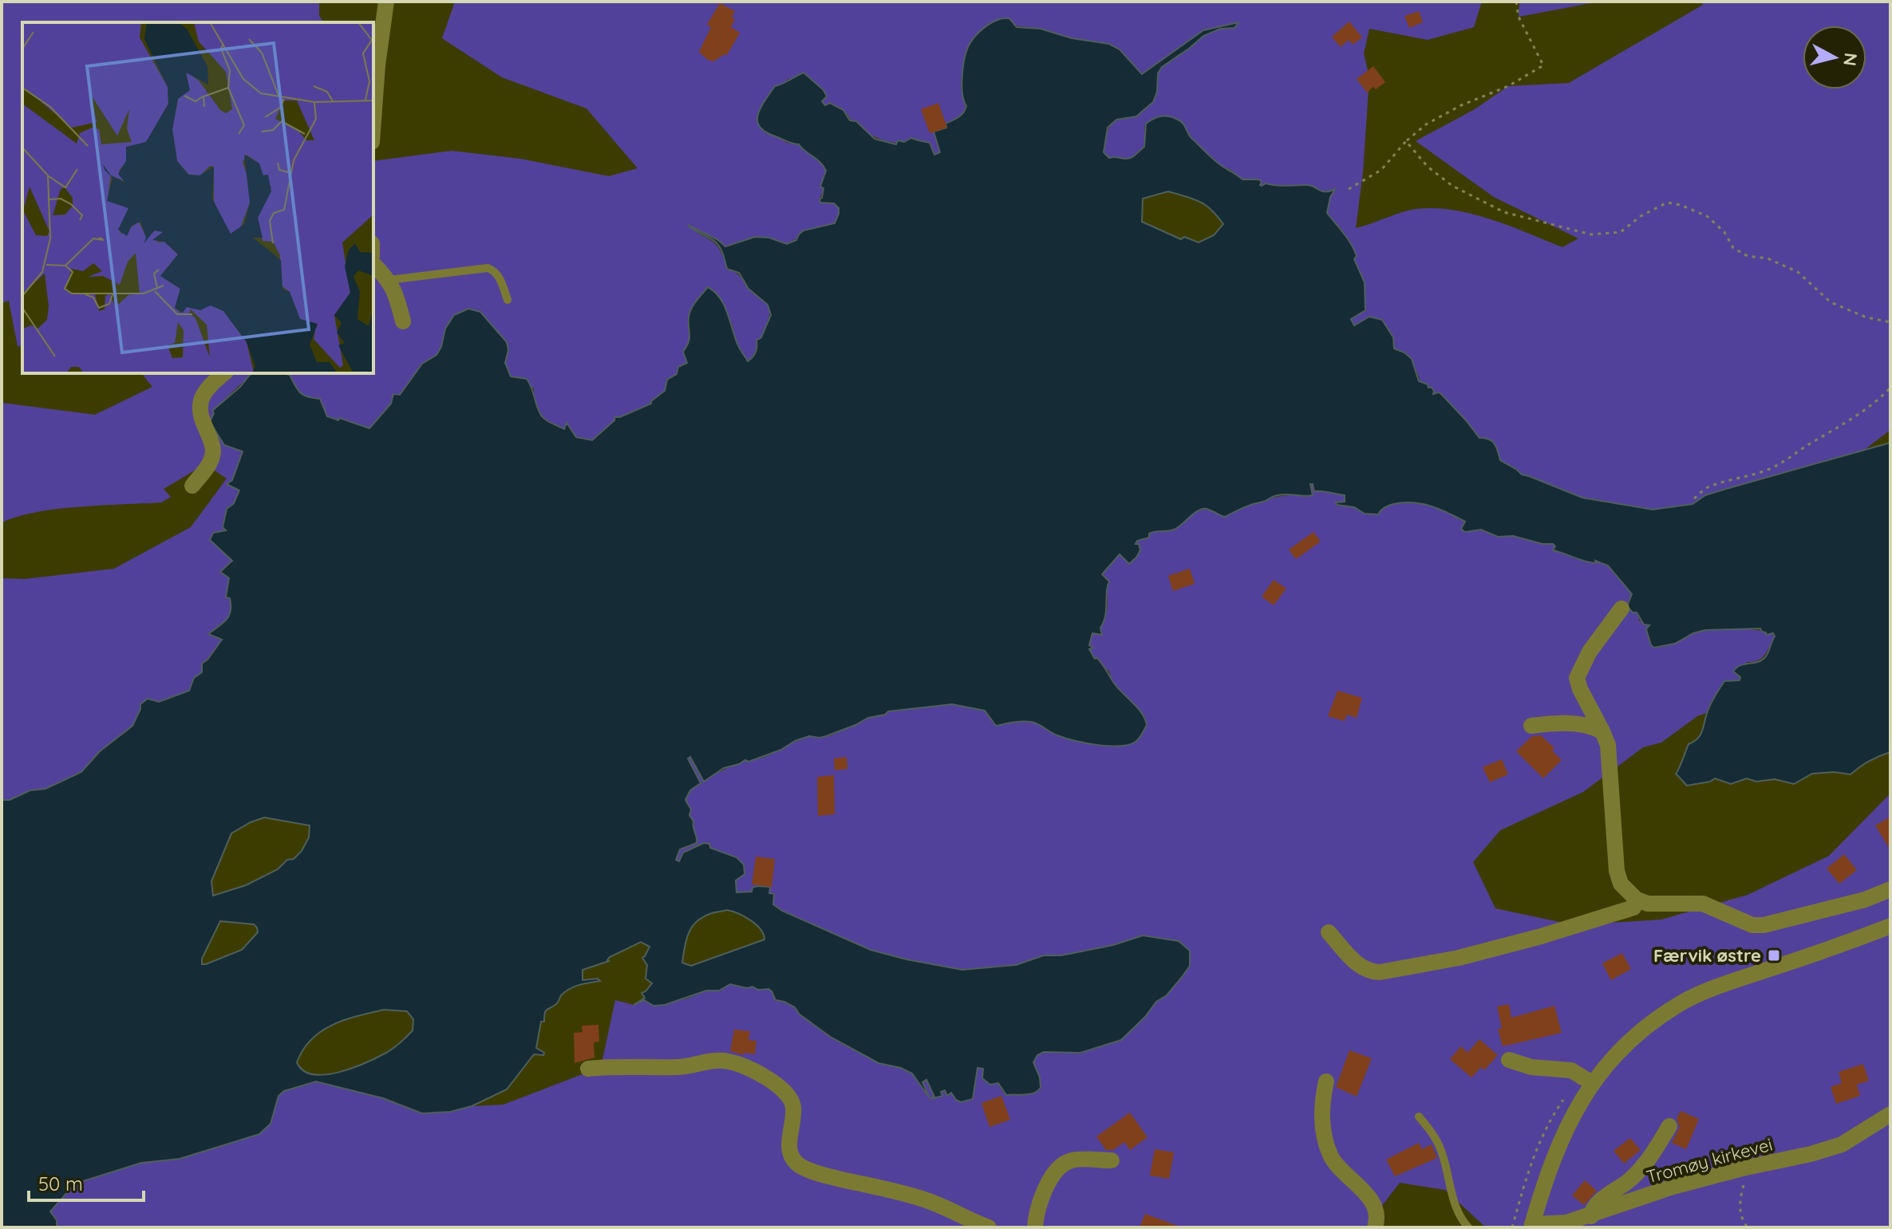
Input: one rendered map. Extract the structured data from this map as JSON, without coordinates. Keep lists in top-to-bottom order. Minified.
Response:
{"streets":{"street":["Tromøy kirkevei"]},"places":{"transit":["Færvik østre"]},"scale_bar":"50 m","north":"right"}
